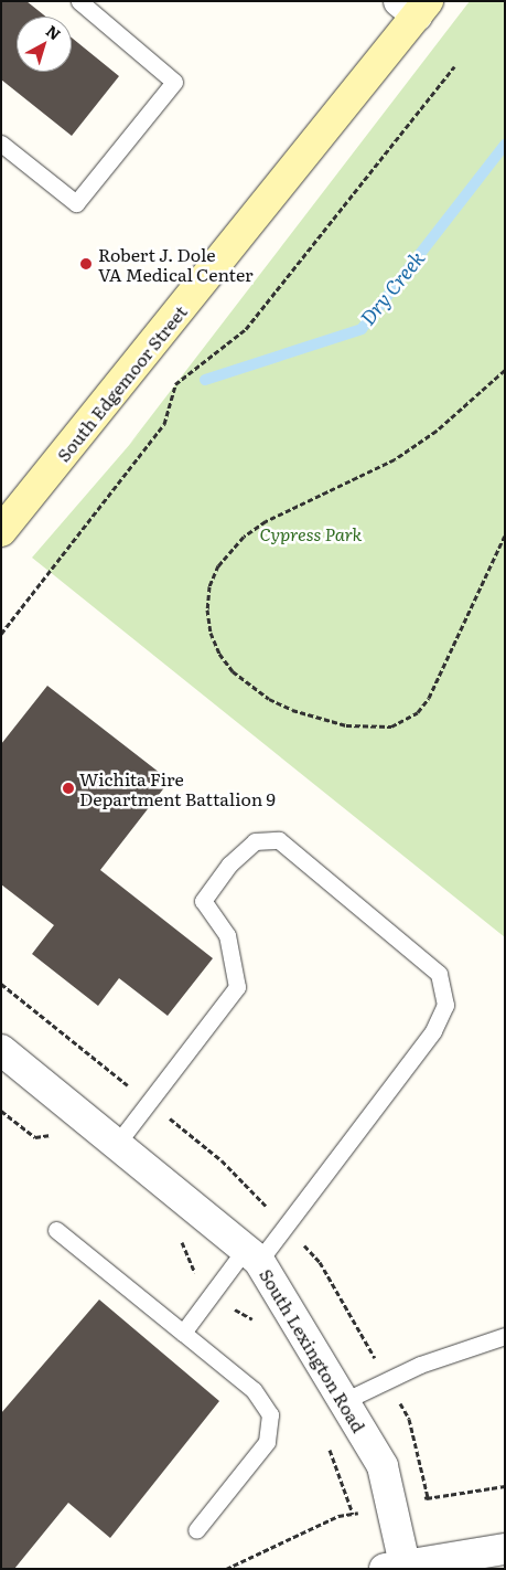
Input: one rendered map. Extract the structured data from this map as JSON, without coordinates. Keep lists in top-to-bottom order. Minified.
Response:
{"streets":{"street":["South Edgemoor Street","South Lexington Road"]},"water":["Dry Creek"],"parks":["Cypress Park"],"places":["Robert J. Dole VA Medical Center","Wichita Fire Department Battalion 9"],"north":"top right"}
